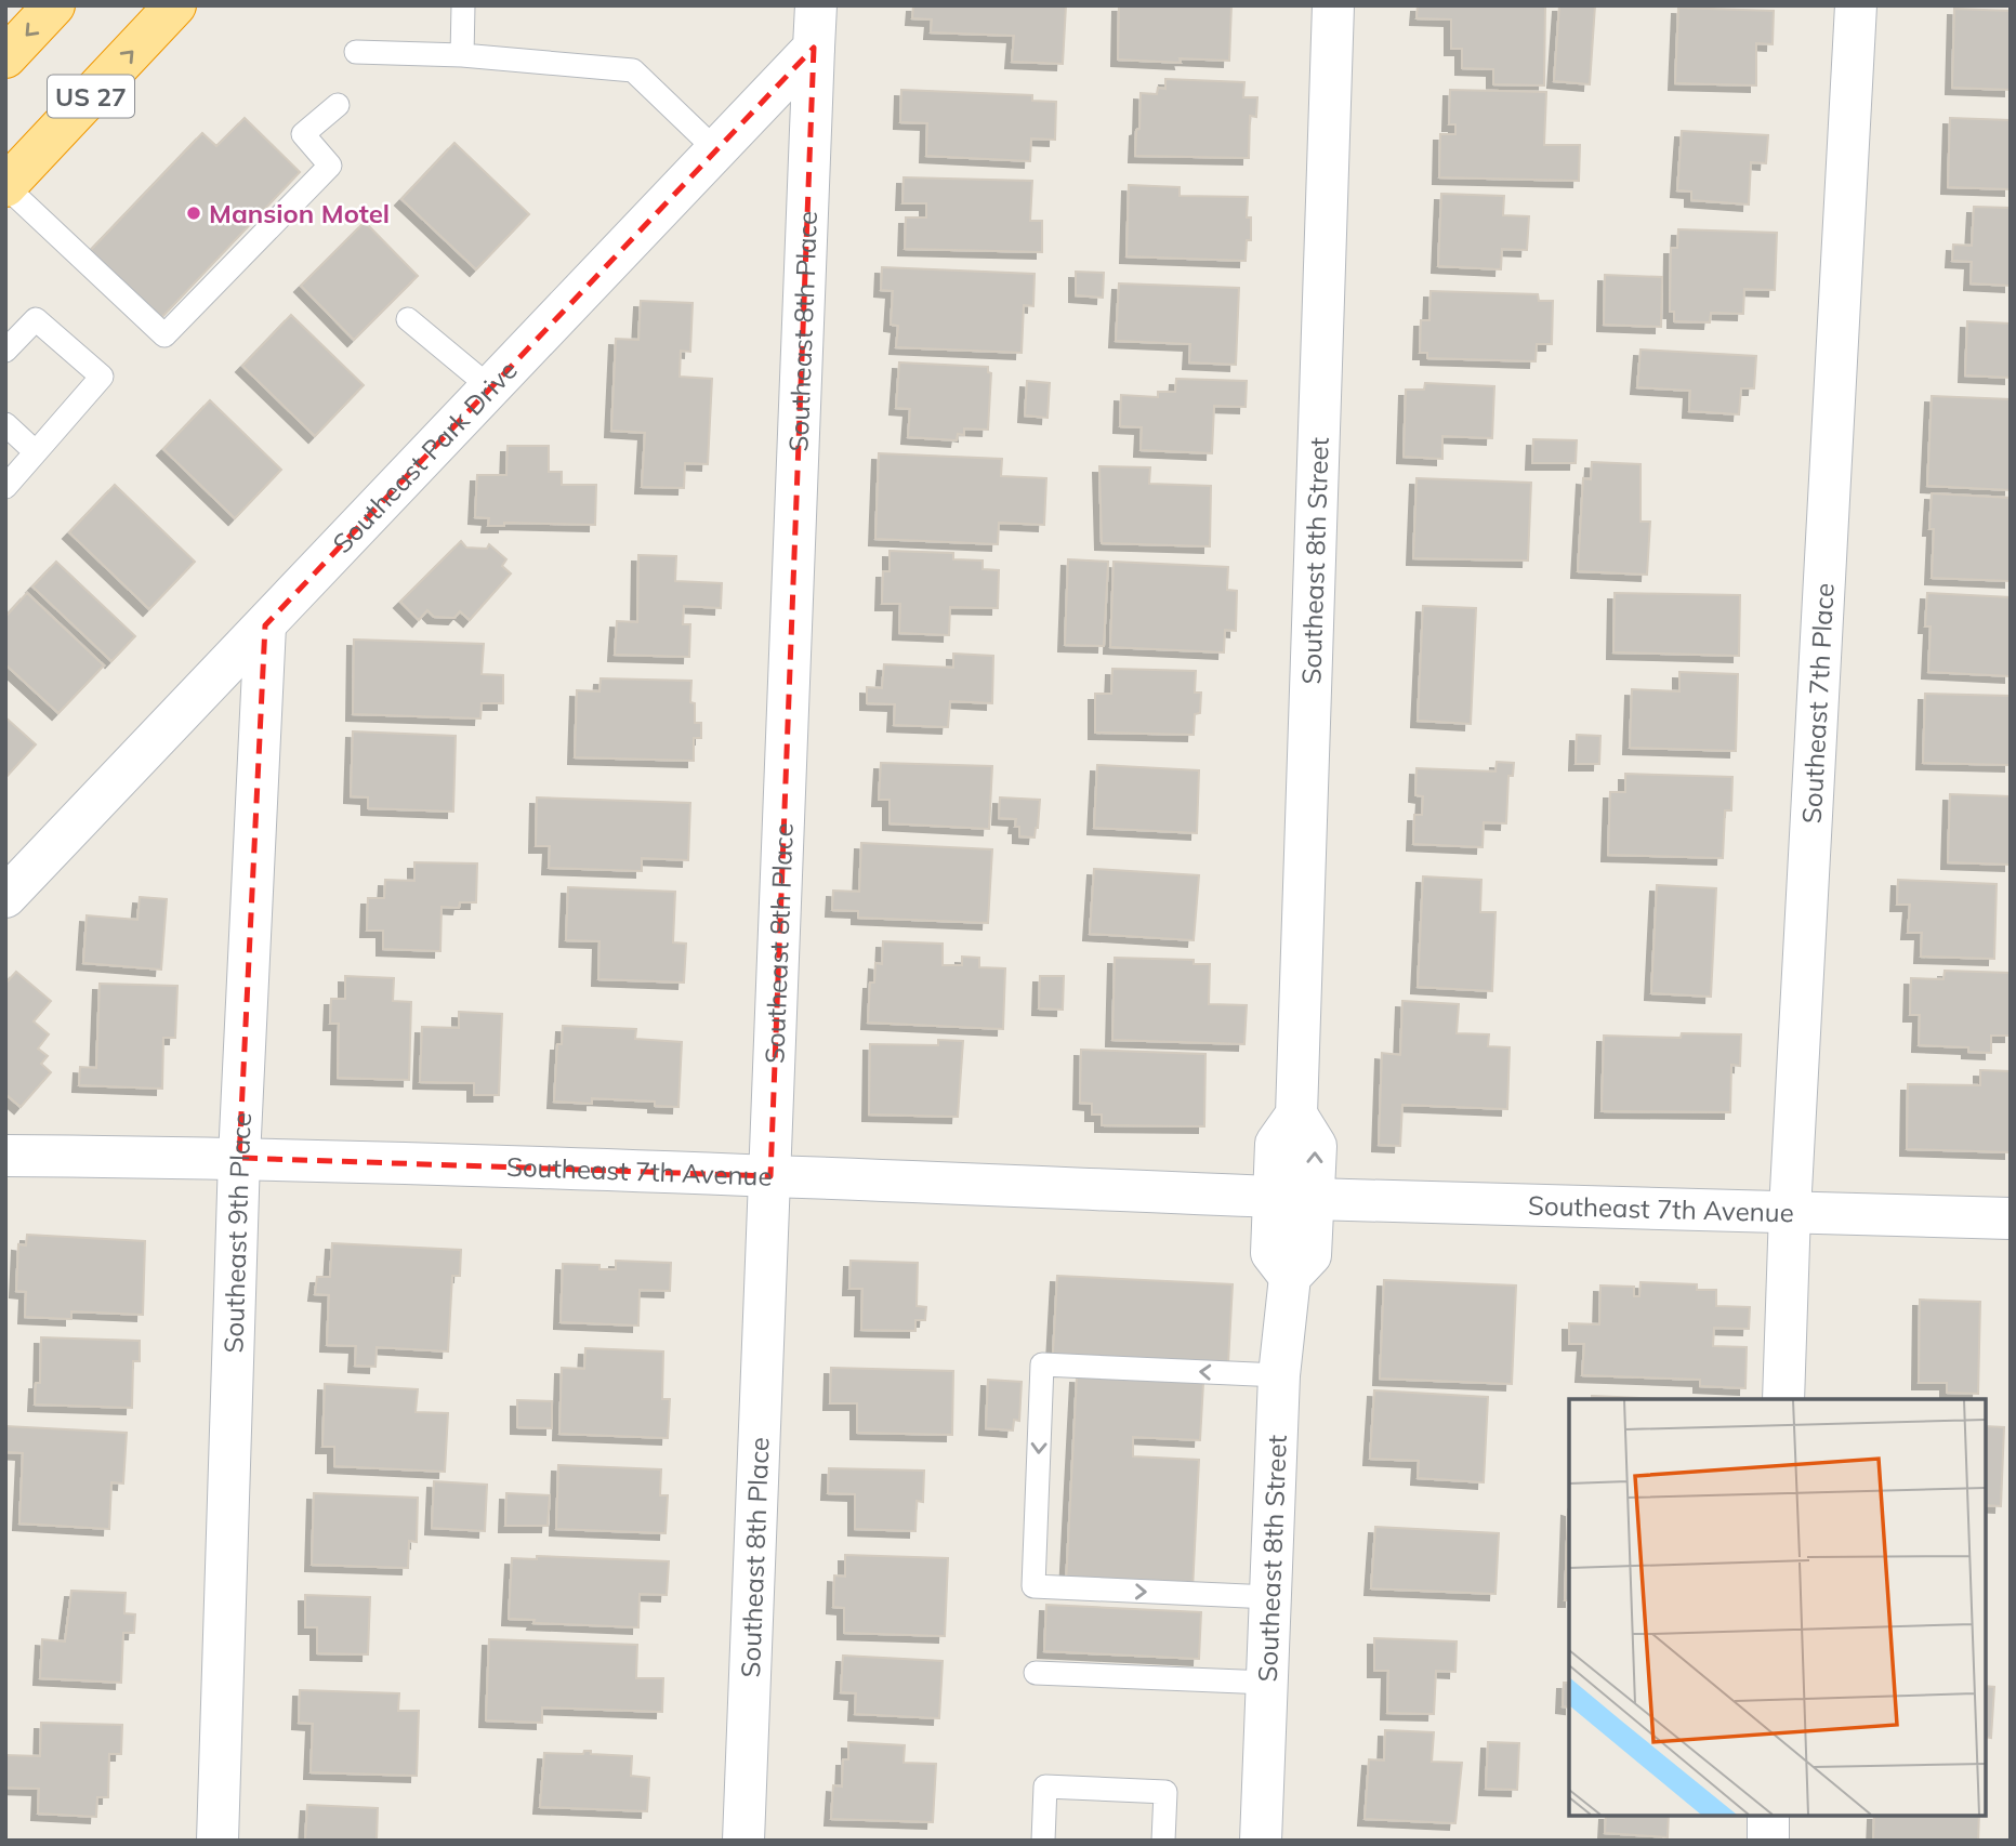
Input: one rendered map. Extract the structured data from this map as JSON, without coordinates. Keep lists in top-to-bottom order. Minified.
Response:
{"streets":{"highway":["US 27"],"street":["Southeast 8th Place","Southeast Park Drive","Southeast 8th Street","Southeast 7th Place","Southeast 7th Avenue","Southeast 9th Place"]},"crossings":[["Southeast 8th Place","Southeast Park Drive"],["Southeast 8th Place","Southeast 7th Avenue"],["Southeast Park Drive","Southeast 9th Place"],["Southeast 8th Street","Southeast 7th Avenue"],["Southeast 7th Place","Southeast 7th Avenue"],["Southeast 7th Avenue","Southeast 9th Place"]],"places":["Mansion Motel"]}
